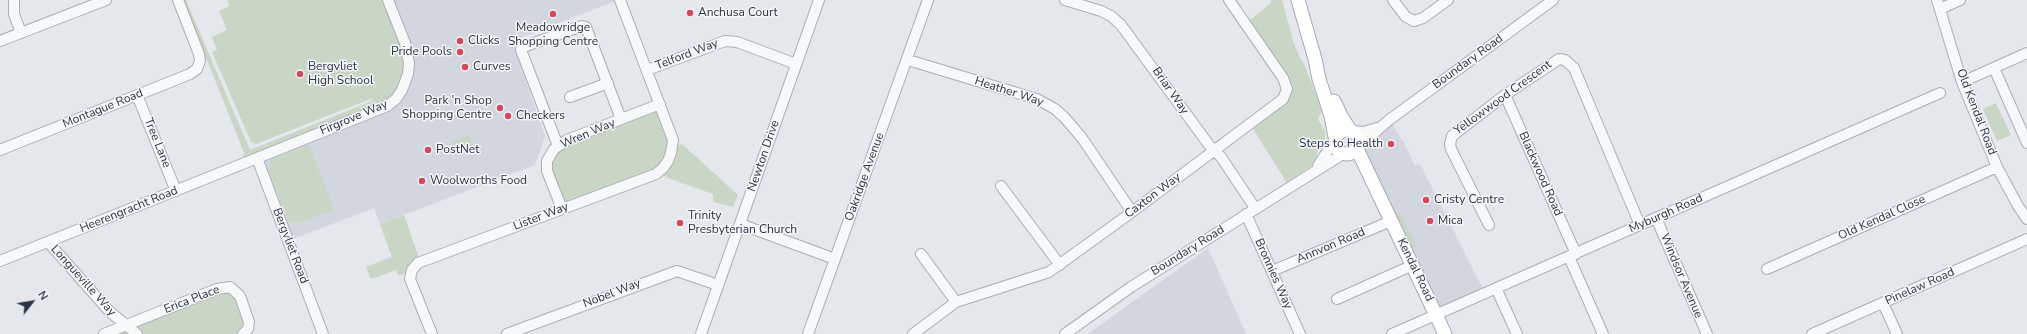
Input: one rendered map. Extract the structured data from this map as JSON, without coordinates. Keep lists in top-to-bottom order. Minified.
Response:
{"streets":{"main road":["Kendal Road"],"street":["Telford Way","Boundary Road","Briar Way","Heather Way","Yellowwood Crescent","Montague Road","Old Kendal Road","Firgrove Way","Wren Way","Tree Lane","Newton Drive","Blackwood Road","Oakridge Avenue","Caxton Way","Heerengracht Road","Myburgh Road","Lister Way","Old Kendal Close","Bergvliet Road","Annvon Road","Bronnies Way","Windsor Avenue","Longueville Way","Pinelaw Road","Nobel Way","Erica Place"]},"crossings":[["Telford Way","Newton Drive"],["Boundary Road","Briar Way"],["Boundary Road","Kendal Road"],["Boundary Road","Bronnies Way"],["Briar Way","Caxton Way"],["Heather Way","Oakridge Avenue"],["Heather Way","Caxton Way"],["Yellowwood Crescent","Blackwood Road"],["Yellowwood Crescent","Myburgh Road"],["Montague Road","Tree Lane"],["Old Kendal Road","Old Kendal Close"],["Firgrove Way","Heerengracht Road"],["Firgrove Way","Bergvliet Road"],["Wren Way","Lister Way"],["Tree Lane","Heerengracht Road"],["Newton Drive","Nobel Way"],["Blackwood Road","Myburgh Road"],["Heerengracht Road","Bergvliet Road"],["Heerengracht Road","Longueville Way"],["Myburgh Road","Kendal Road"],["Myburgh Road","Windsor Avenue"],["Annvon Road","Kendal Road"],["Annvon Road","Bronnies Way"],["Longueville Way","Erica Place"]],"places":["Anchusa Court","Meadowridge Shopping Centre","Clicks","Pride Pools","Curves","Bergvliet High School","Park 'n Shop Shopping Centre","Checkers","Steps to Health","PostNet","Woolworths Food","Cristy Centre","Mica","Trinity Presbyterian Church"],"north":"top right"}
